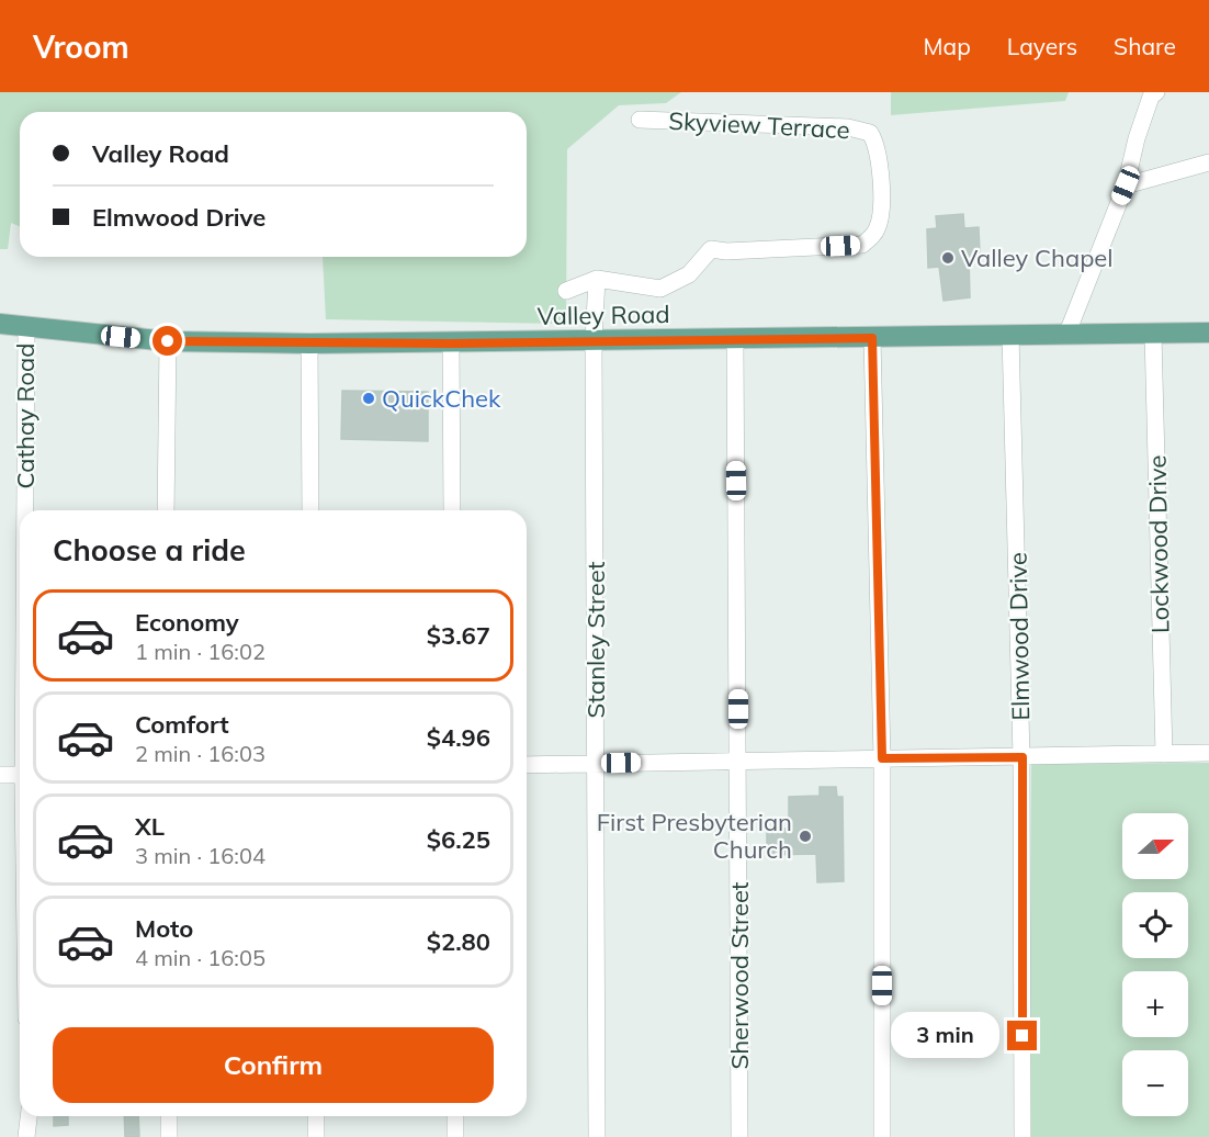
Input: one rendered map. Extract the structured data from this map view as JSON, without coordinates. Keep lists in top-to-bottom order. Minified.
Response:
{"streets":{"main road":["Valley Road"],"street":["Skyview Terrace","Cathay Road","Lockwood Drive","Elmwood Drive","Stanley Street","Sherwood Street"]},"crossings":[["Valley Road","Cathay Road"],["Valley Road","Lockwood Drive"],["Valley Road","Elmwood Drive"],["Valley Road","Stanley Street"],["Valley Road","Sherwood Street"]],"places":["Valley Chapel","QuickChek","First Presbyterian Church"],"north":"right","page":{"header":"Vroom","nav":["Map","Layers","Share"],"banner":["Valley Road","Elmwood Drive"],"heading":"Choose a ride","list":[{"name":"Economy","note":"1 min · 16:02","value":"$3.67"},{"name":"Comfort","note":"2 min · 16:03","value":"$4.96"},{"name":"XL","note":"3 min · 16:04","value":"$6.25"},{"name":"Moto","note":"4 min · 16:05","value":"$2.80"}],"map_buttons":["+","−"],"bubble":"3 min","buttons":"Confirm"}}
